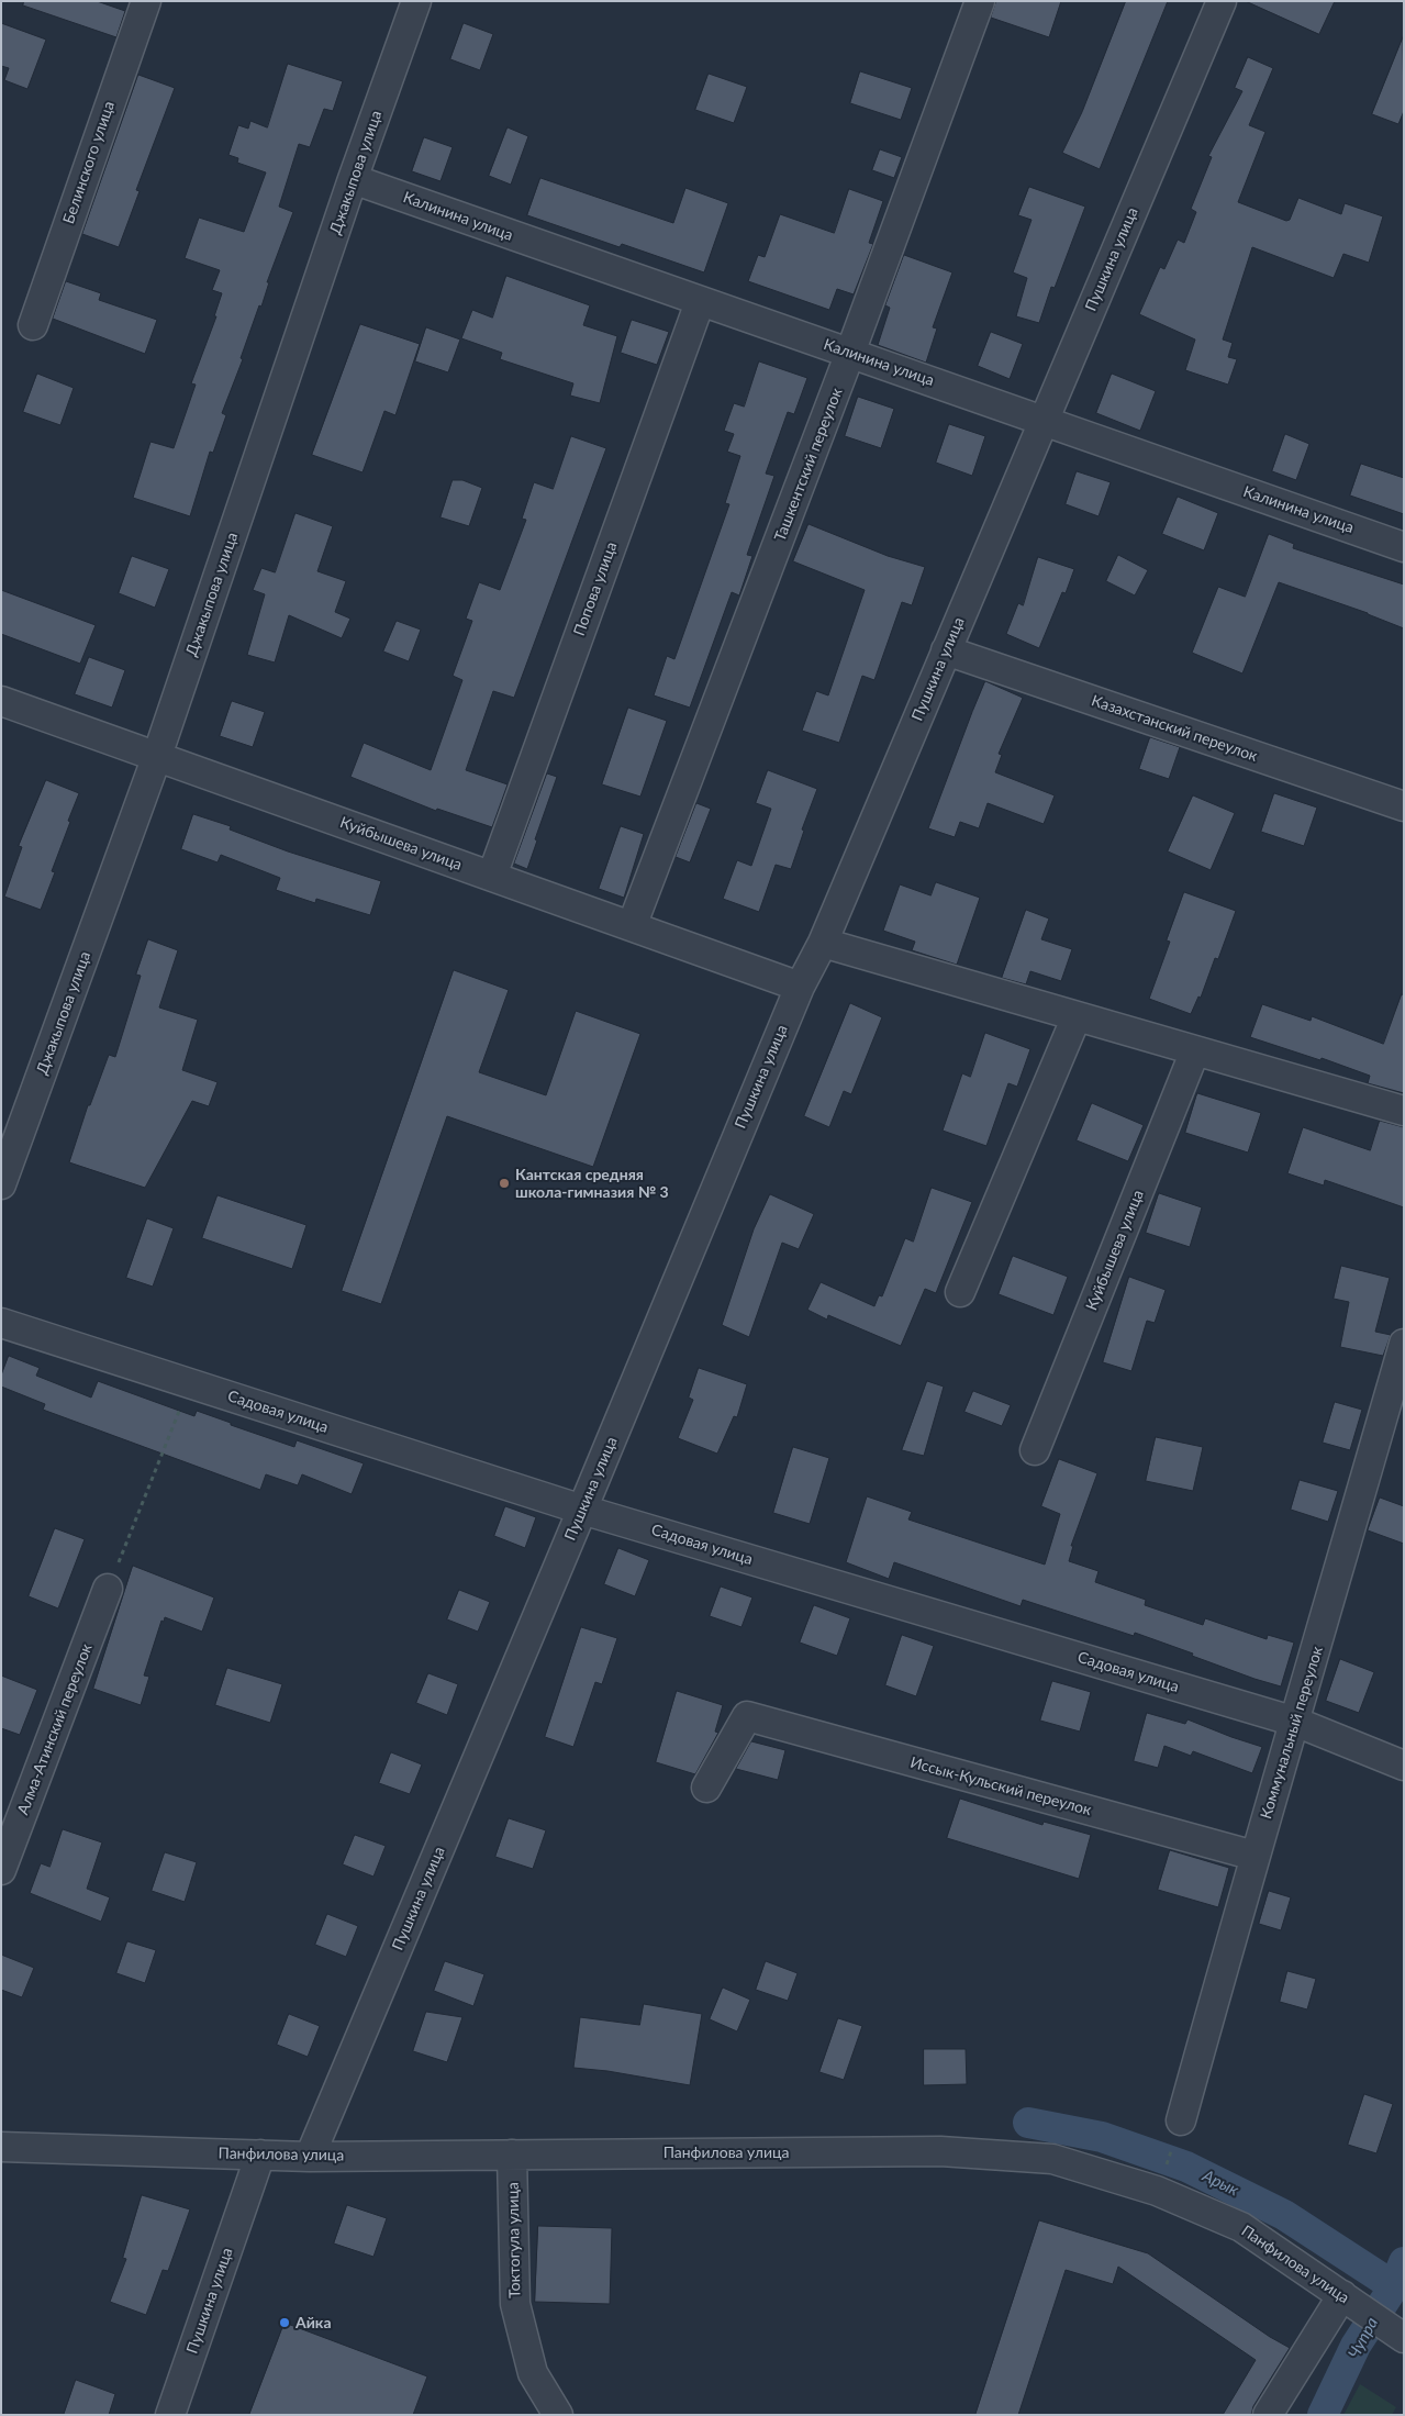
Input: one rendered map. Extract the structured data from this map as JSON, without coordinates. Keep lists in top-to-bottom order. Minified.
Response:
{"streets":{"street":["Белинского улица","Джакыпова улица","Калинина улица","Пушкина улица","Ташкентский переулок","Попова улица","Казахстанский переулок","Куйбышева улица","Садовая улица","Алма-Атинский переулок","Коммунальный переулок","Иссык-Кульский переулок","Панфилова улица","Токтогула улица"]},"crossings":[["Джакыпова улица","Калинина улица"],["Джакыпова улица","Куйбышева улица"],["Калинина улица","Пушкина улица"],["Калинина улица","Ташкентский переулок"],["Калинина улица","Попова улица"],["Пушкина улица","Казахстанский переулок"],["Пушкина улица","Куйбышева улица"],["Пушкина улица","Садовая улица"],["Пушкина улица","Панфилова улица"],["Ташкентский переулок","Куйбышева улица"],["Попова улица","Куйбышева улица"],["Садовая улица","Коммунальный переулок"],["Коммунальный переулок","Иссык-Кульский переулок"],["Панфилова улица","Токтогула улица"]],"water":["Арык","Чупра"],"places":["Кантская средняя школа-гимназия № 3","Айка"]}
